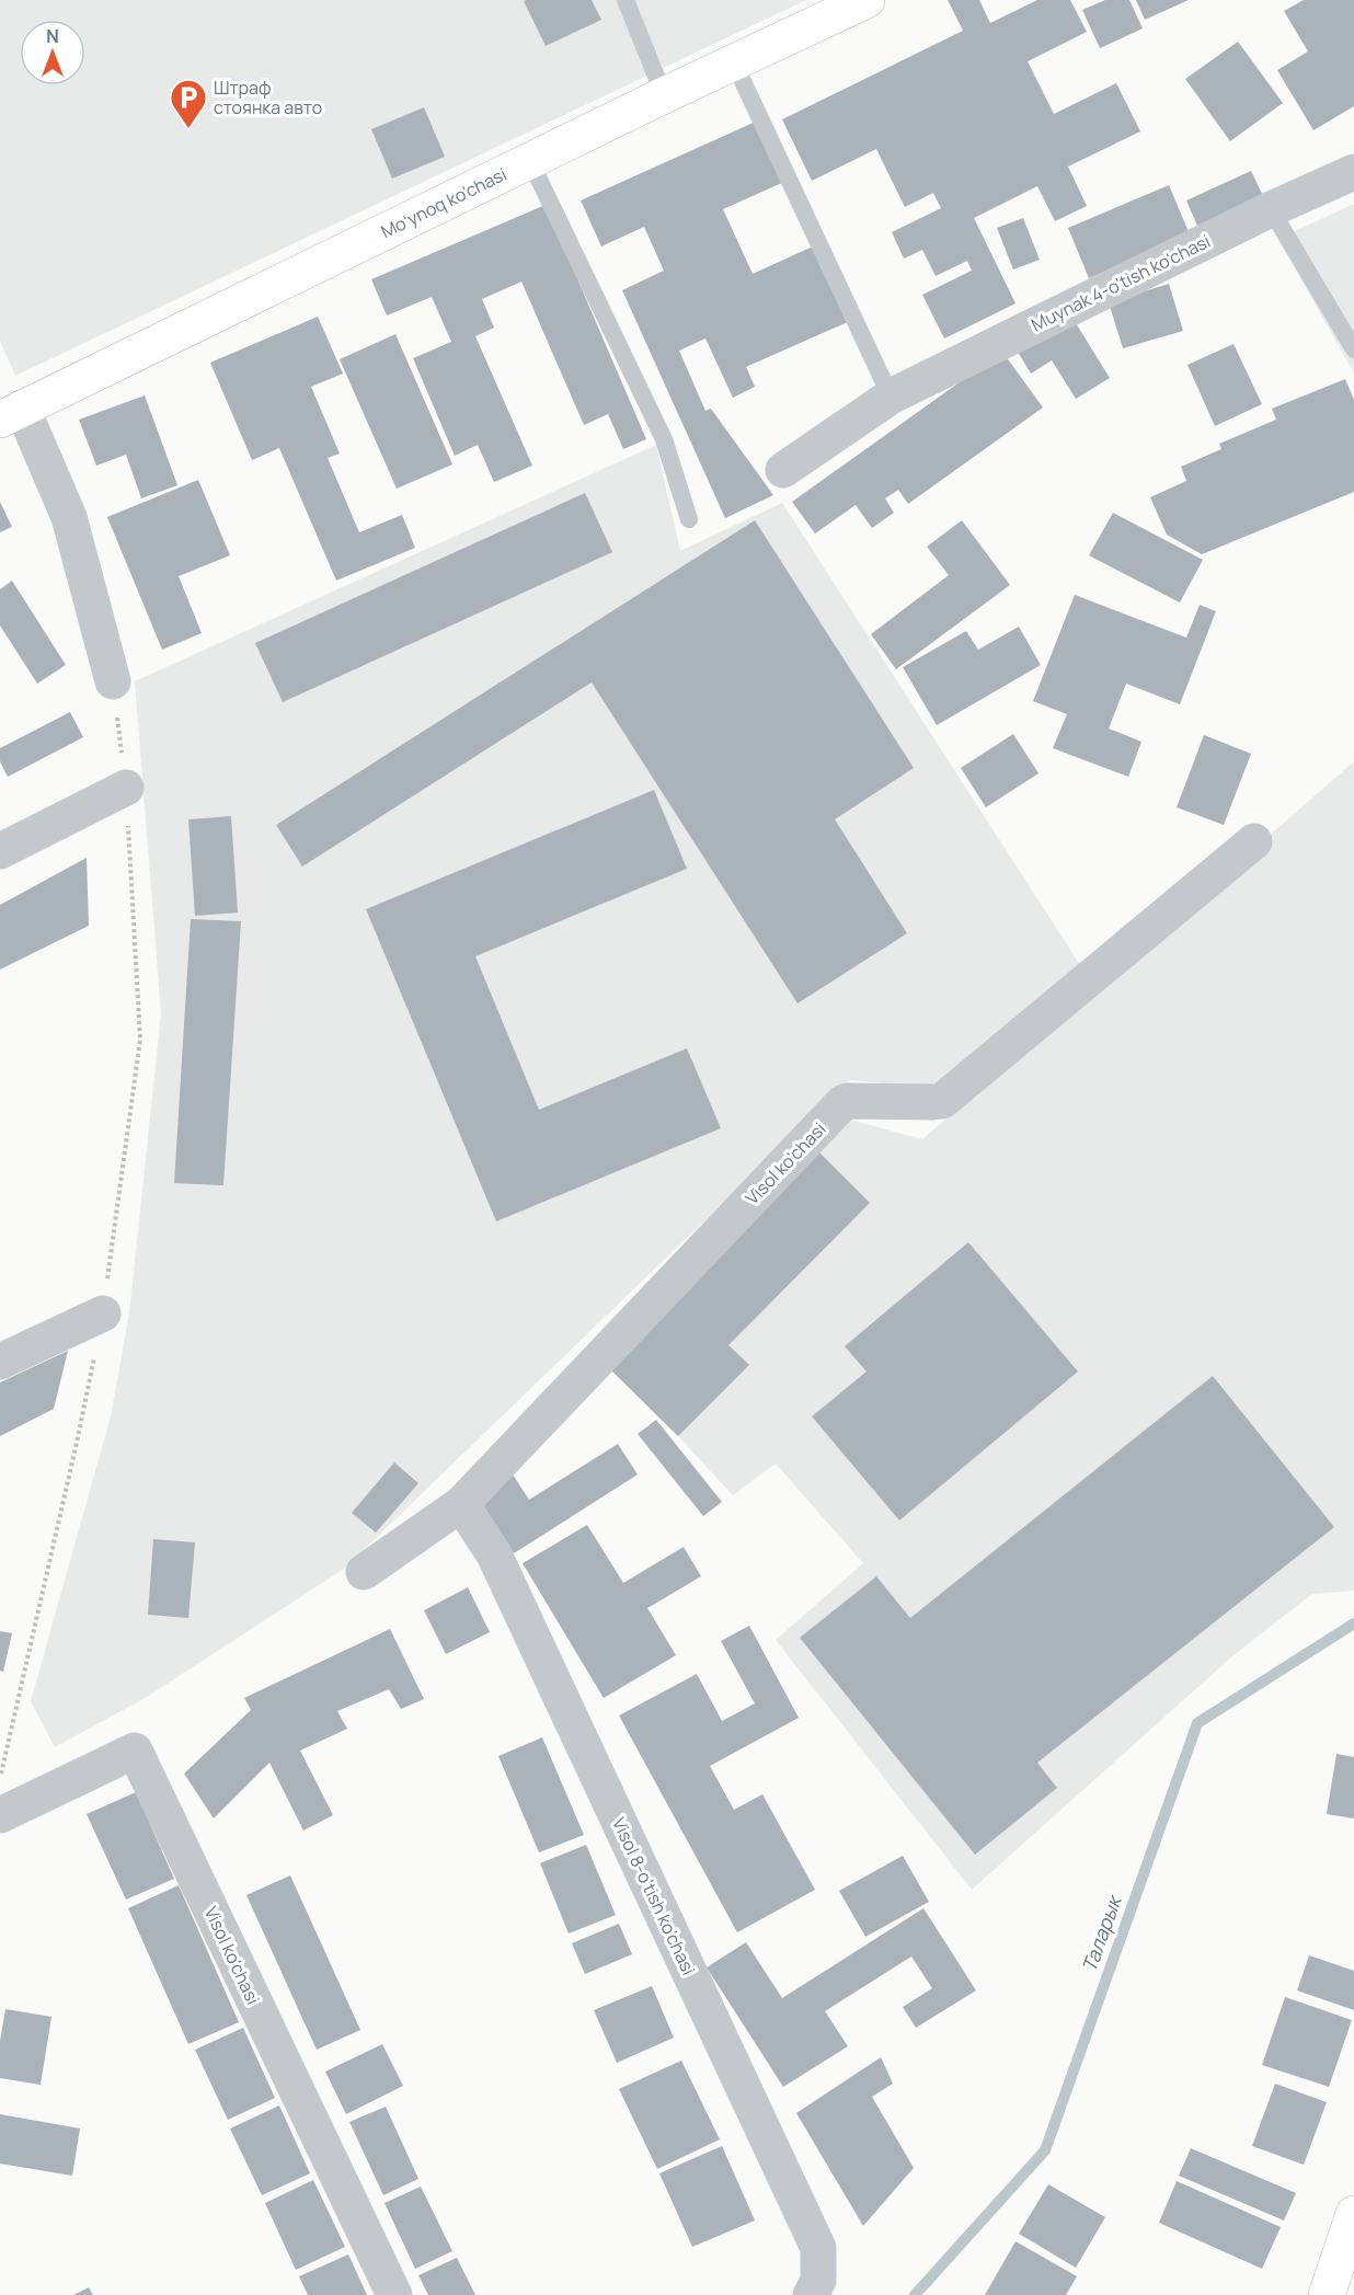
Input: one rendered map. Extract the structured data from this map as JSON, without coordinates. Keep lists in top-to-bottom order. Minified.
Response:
{"streets":{"street":["Moʻynoq ko'chasi","Muynak 4-o'tish ko'chasi","Visol ko'chasi","Visol 8-o'tish ko'chasi"]},"crossings":[["Visol ko'chasi","Visol 8-o'tish ko'chasi"]],"water":["Таларык"],"places":{"parking":["Штраф стоянка авто"]},"north":"top"}
